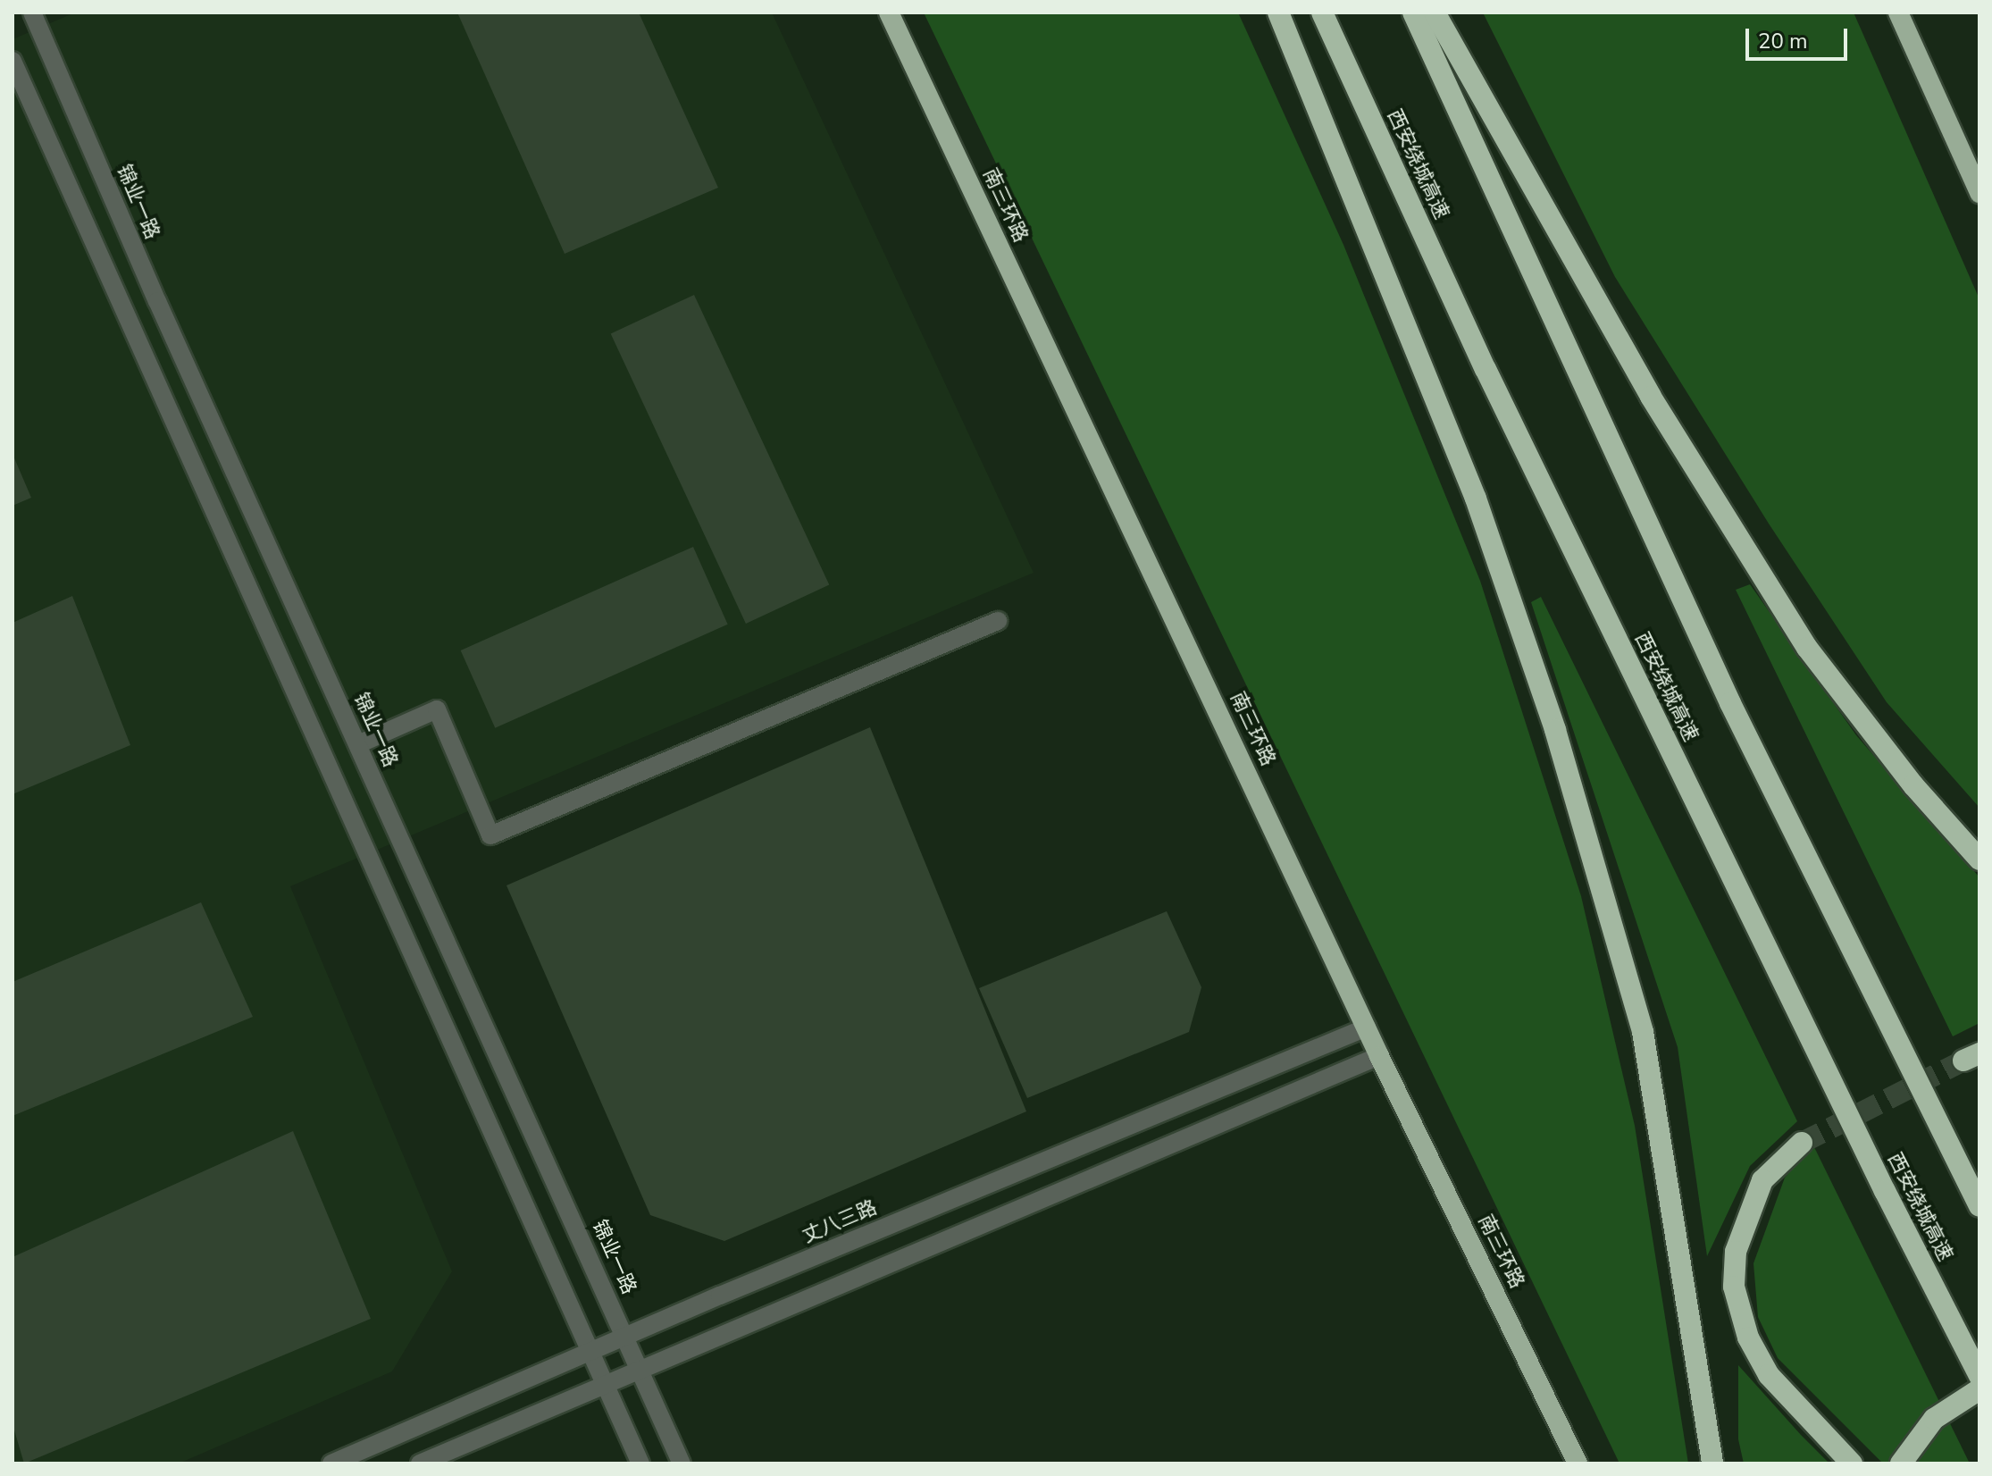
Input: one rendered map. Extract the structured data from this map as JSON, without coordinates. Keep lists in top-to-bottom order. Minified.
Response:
{"streets":{"highway":["西安绕城高速","南三环路"],"street":["锦业一路","丈八三路"]},"crossings":[["锦业一路","丈八三路"],["南三环路","丈八三路"]],"scale_bar":"20 m"}
